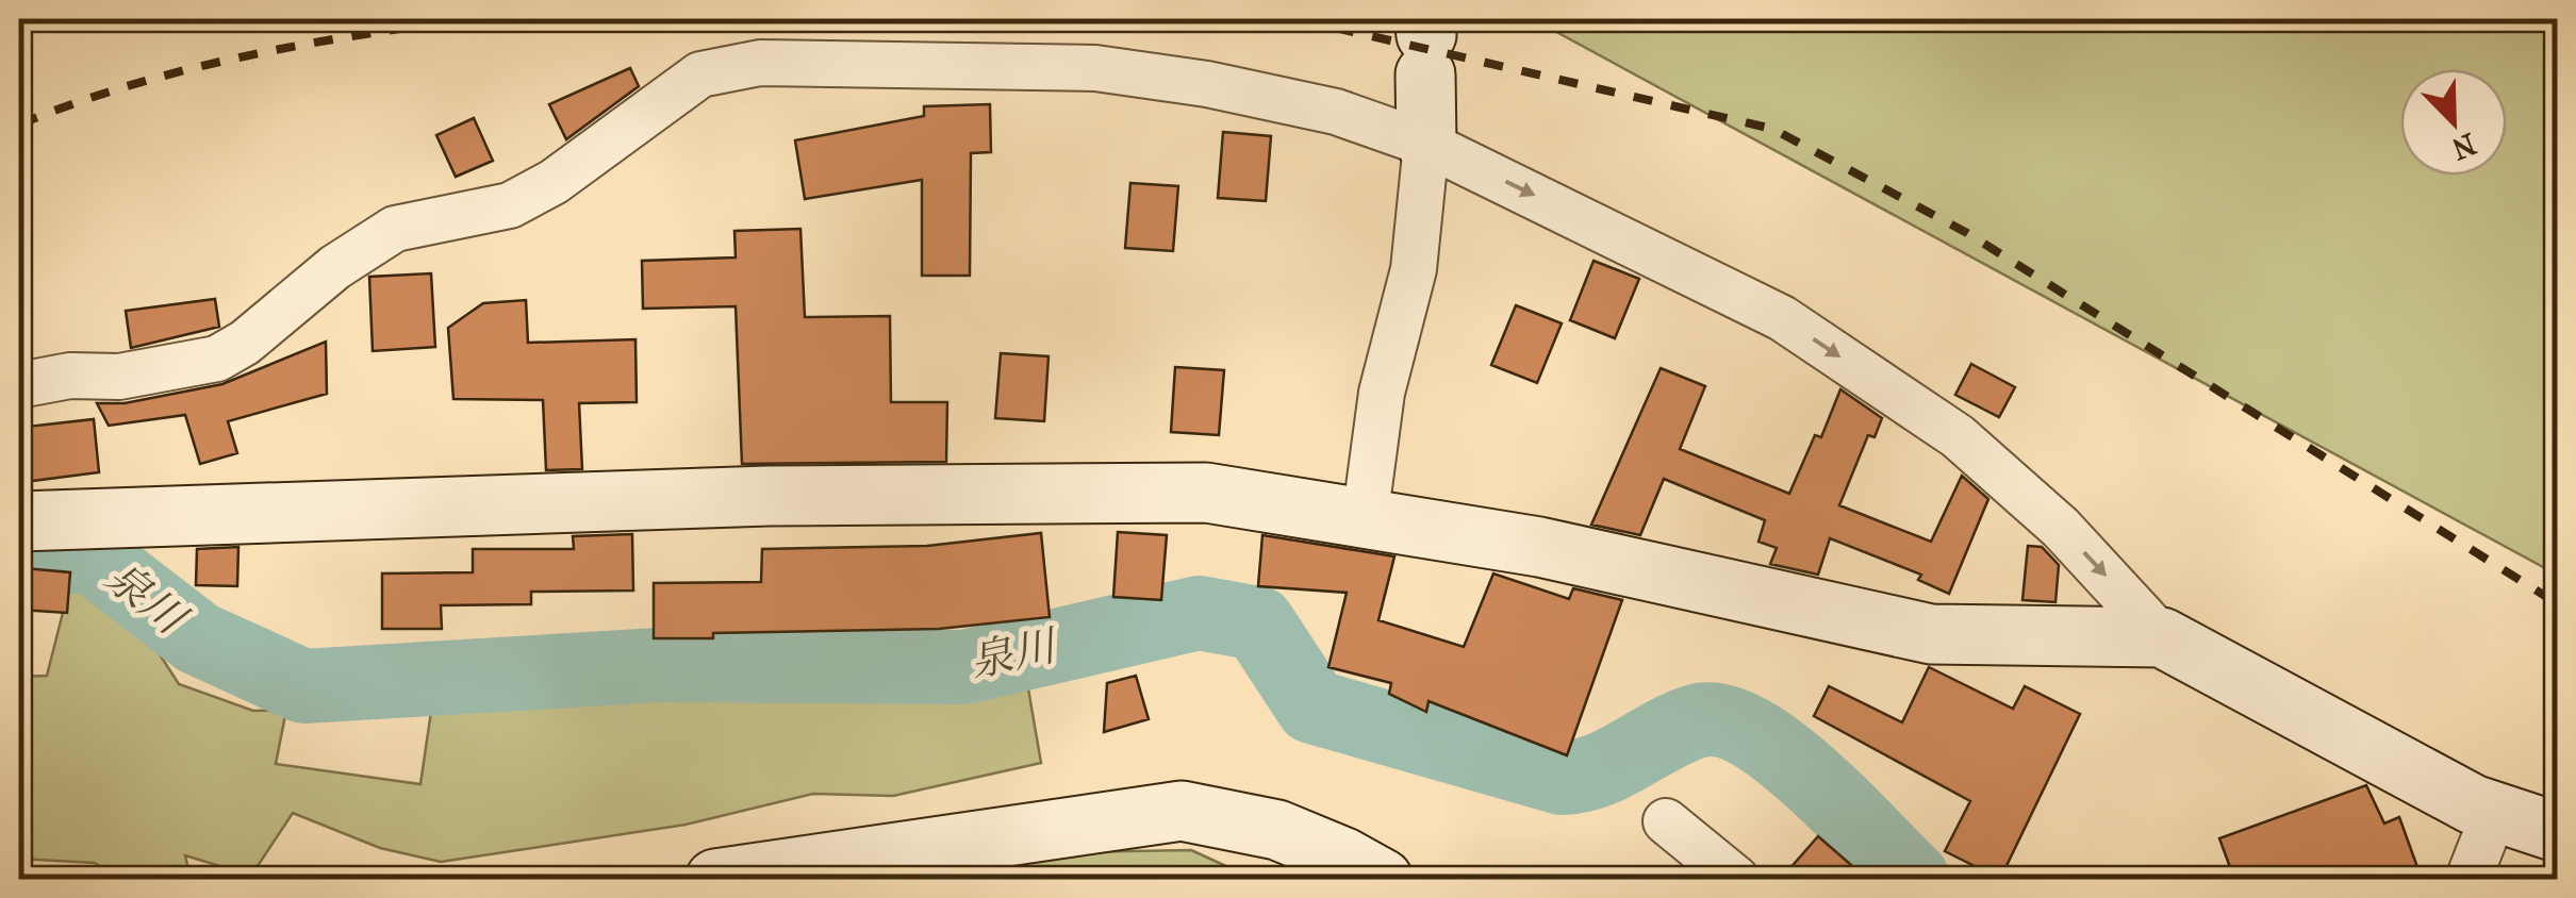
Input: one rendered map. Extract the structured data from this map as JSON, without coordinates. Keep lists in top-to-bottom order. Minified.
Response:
{"water":["泉川"],"north":"bottom right"}
